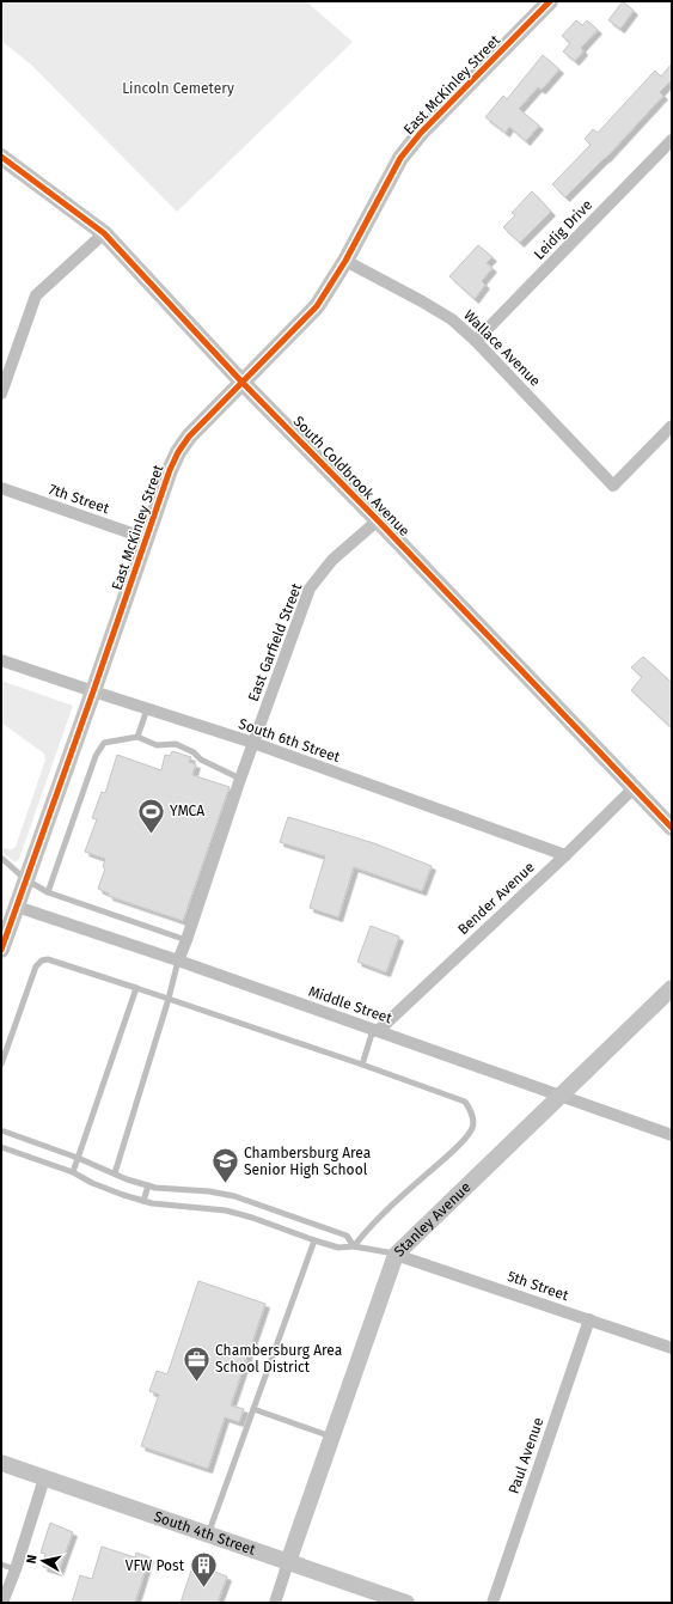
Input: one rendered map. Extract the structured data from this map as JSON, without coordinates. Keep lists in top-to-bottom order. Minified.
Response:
{"streets":{"street":["East McKinley Street","Leidig Drive","Wallace Avenue","South Coldbrook Avenue","7th Street","East Garfield Street","South 6th Street","Bender Avenue","Middle Street","Stanley Avenue","5th Street","Paul Avenue","South 4th Street"]},"crossings":[["East McKinley Street","Wallace Avenue"],["East McKinley Street","South Coldbrook Avenue"],["East McKinley Street","7th Street"],["East McKinley Street","South 6th Street"],["East McKinley Street","Middle Street"],["Leidig Drive","Wallace Avenue"],["South Coldbrook Avenue","East Garfield Street"],["South Coldbrook Avenue","Bender Avenue"],["East Garfield Street","South 6th Street"],["East Garfield Street","Middle Street"],["South 6th Street","Bender Avenue"],["Bender Avenue","Middle Street"],["Middle Street","Stanley Avenue"],["Stanley Avenue","5th Street"],["Stanley Avenue","South 4th Street"],["5th Street","Paul Avenue"]],"parks":["Lincoln Cemetery"],"places":{"sports":["YMCA"],"school or university":["Chambersburg Area Senior High School"],"office":["Chambersburg Area School District"],"building":["VFW Post"]},"north":"left"}
